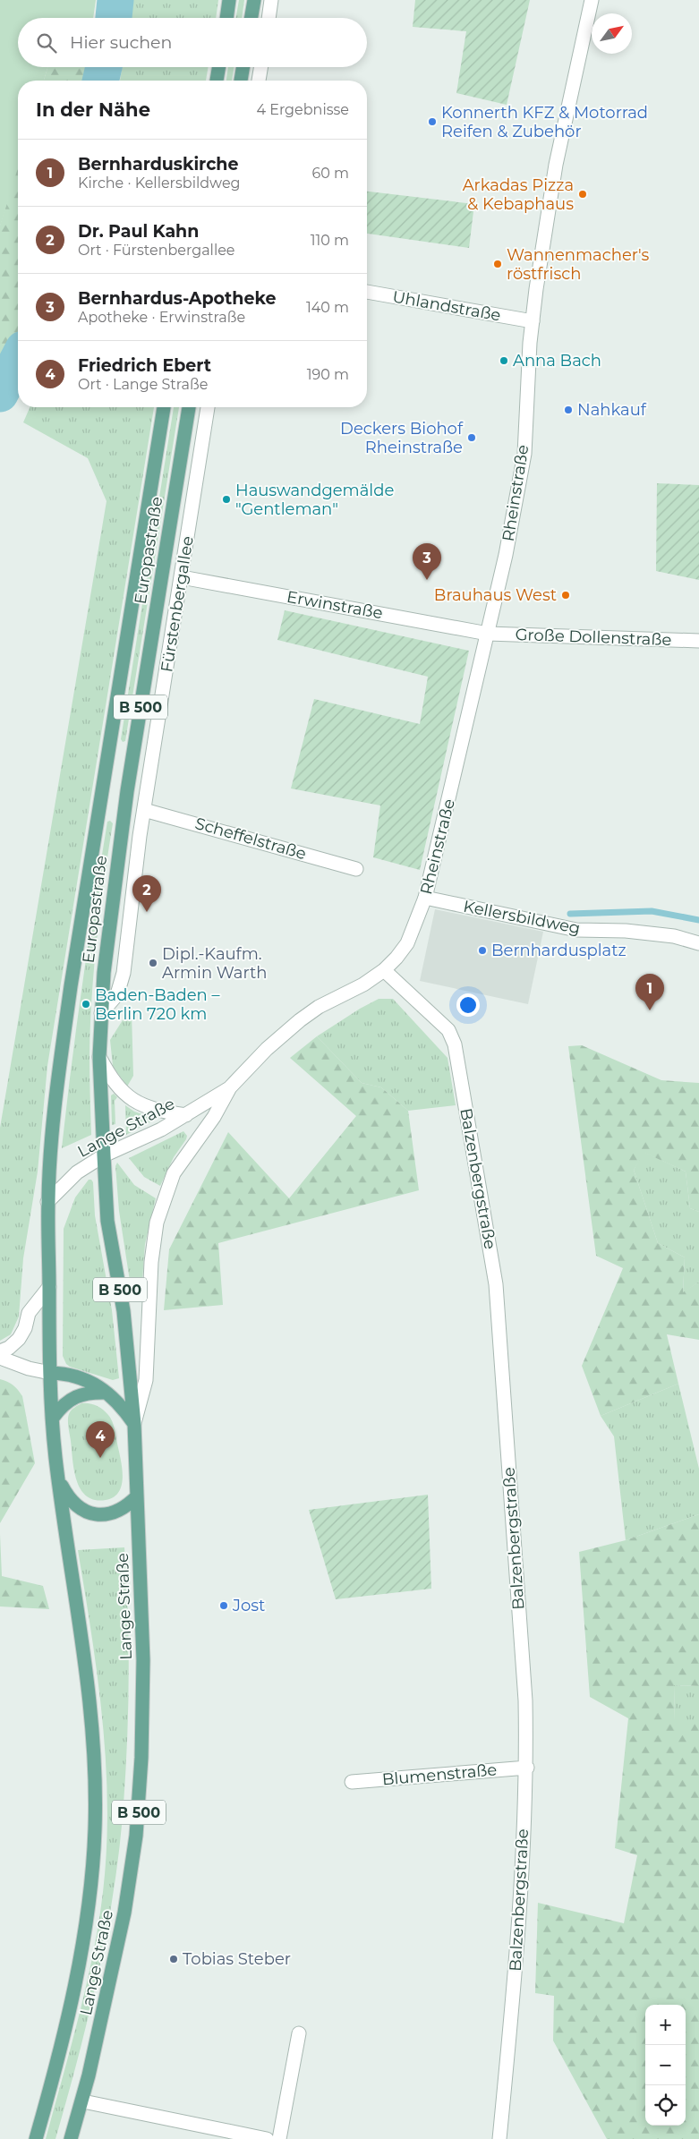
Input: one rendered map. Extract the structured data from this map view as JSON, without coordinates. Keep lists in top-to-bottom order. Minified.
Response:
{"streets":{"main road":["Europastraße","B 500","Lange Straße"],"street":["Uhlandstraße","Rheinstraße","Fürstenbergallee","Erwinstraße","Große Dollenstraße","Scheffelstraße","Kellersbildweg","Balzenbergstraße","Blumenstraße"]},"crossings":[["Uhlandstraße","Rheinstraße"],["Rheinstraße","Erwinstraße"],["Rheinstraße","Große Dollenstraße"],["Rheinstraße","Kellersbildweg"],["Rheinstraße","Lange Straße"],["Rheinstraße","Balzenbergstraße"],["Europastraße","Fürstenbergallee"],["Europastraße","Lange Straße"],["Fürstenbergallee","Erwinstraße"],["Fürstenbergallee","Scheffelstraße"],["Erwinstraße","Große Dollenstraße"],["Lange Straße","Balzenbergstraße"],["Balzenbergstraße","Blumenstraße"]],"places":["Konnerth KFZ & Motorrad Reifen & Zubehör","Arkadas Pizza & Kebaphaus","Wannenmacher's röstfrisch","Anna Bach","Nahkauf","Deckers Biohof Rheinstraße","Hauswandgemälde \"Gentleman\"","Brauhaus West","Bernhardusplatz","Dipl.-Kaufm. Armin Warth","Baden-Baden – Berlin 720 km","Jost","Tobias Steber"],"north":"top right","page":{"search":"Hier suchen","heading":["In der Nähe","4 Ergebnisse"],"list":[{"mark":"1","name":"Bernharduskirche","note":"Kirche · Kellersbildweg","value":"60 m"},{"mark":"2","name":"Dr. Paul Kahn","note":"Ort · Fürstenbergallee","value":"110 m"},{"mark":"3","name":"Bernhardus-Apotheke","note":"Apotheke · Erwinstraße","value":"140 m"},{"mark":"4","name":"Friedrich Ebert","note":"Ort · Lange Straße","value":"190 m"}],"pins":["3","2","1","4"],"map_buttons":["+","−"]}}
